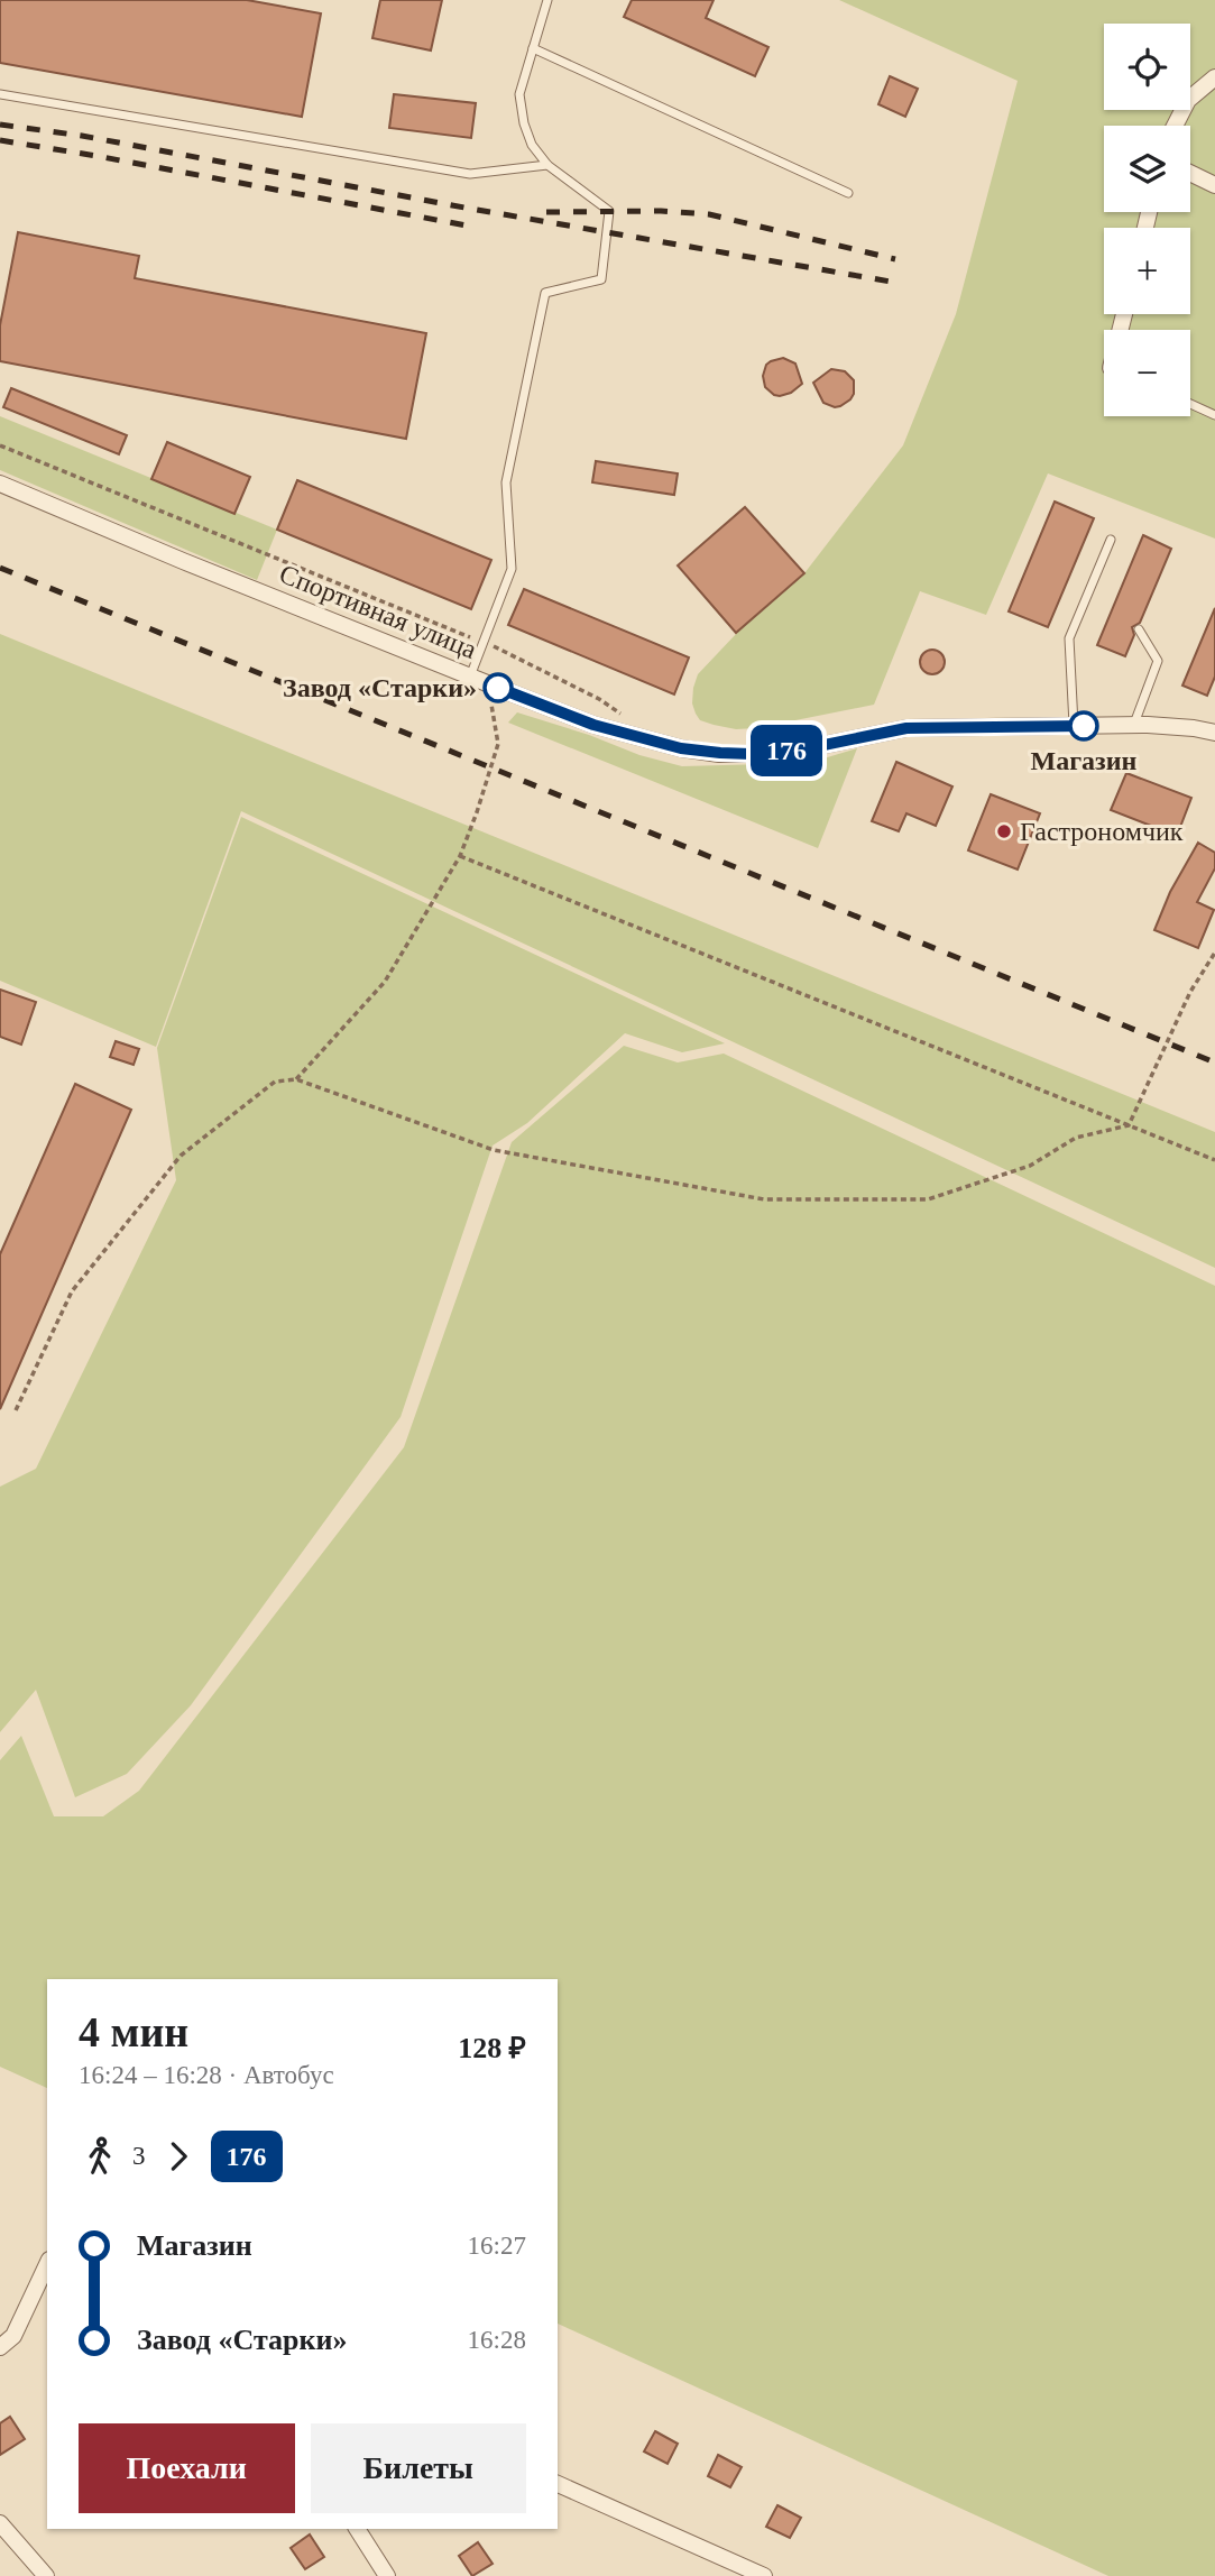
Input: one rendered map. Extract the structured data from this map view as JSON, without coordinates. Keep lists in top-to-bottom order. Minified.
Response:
{"streets":{"street":["Спортивная улица"]},"places":["Завод «Старки»","Магазин","Гастрономчик"],"lines":["bus line 176"],"page":{"on_map":"176","map_buttons":["+","−"],"heading":["4 мин","16:24 – 16:28 · Автобус","128 ₽"],"legs":["3","176"],"list":[{"name":"Магазин","value":"16:27"},{"name":"Завод «Старки»","value":"16:28"}],"buttons":["Поехали","Билеты"]}}
